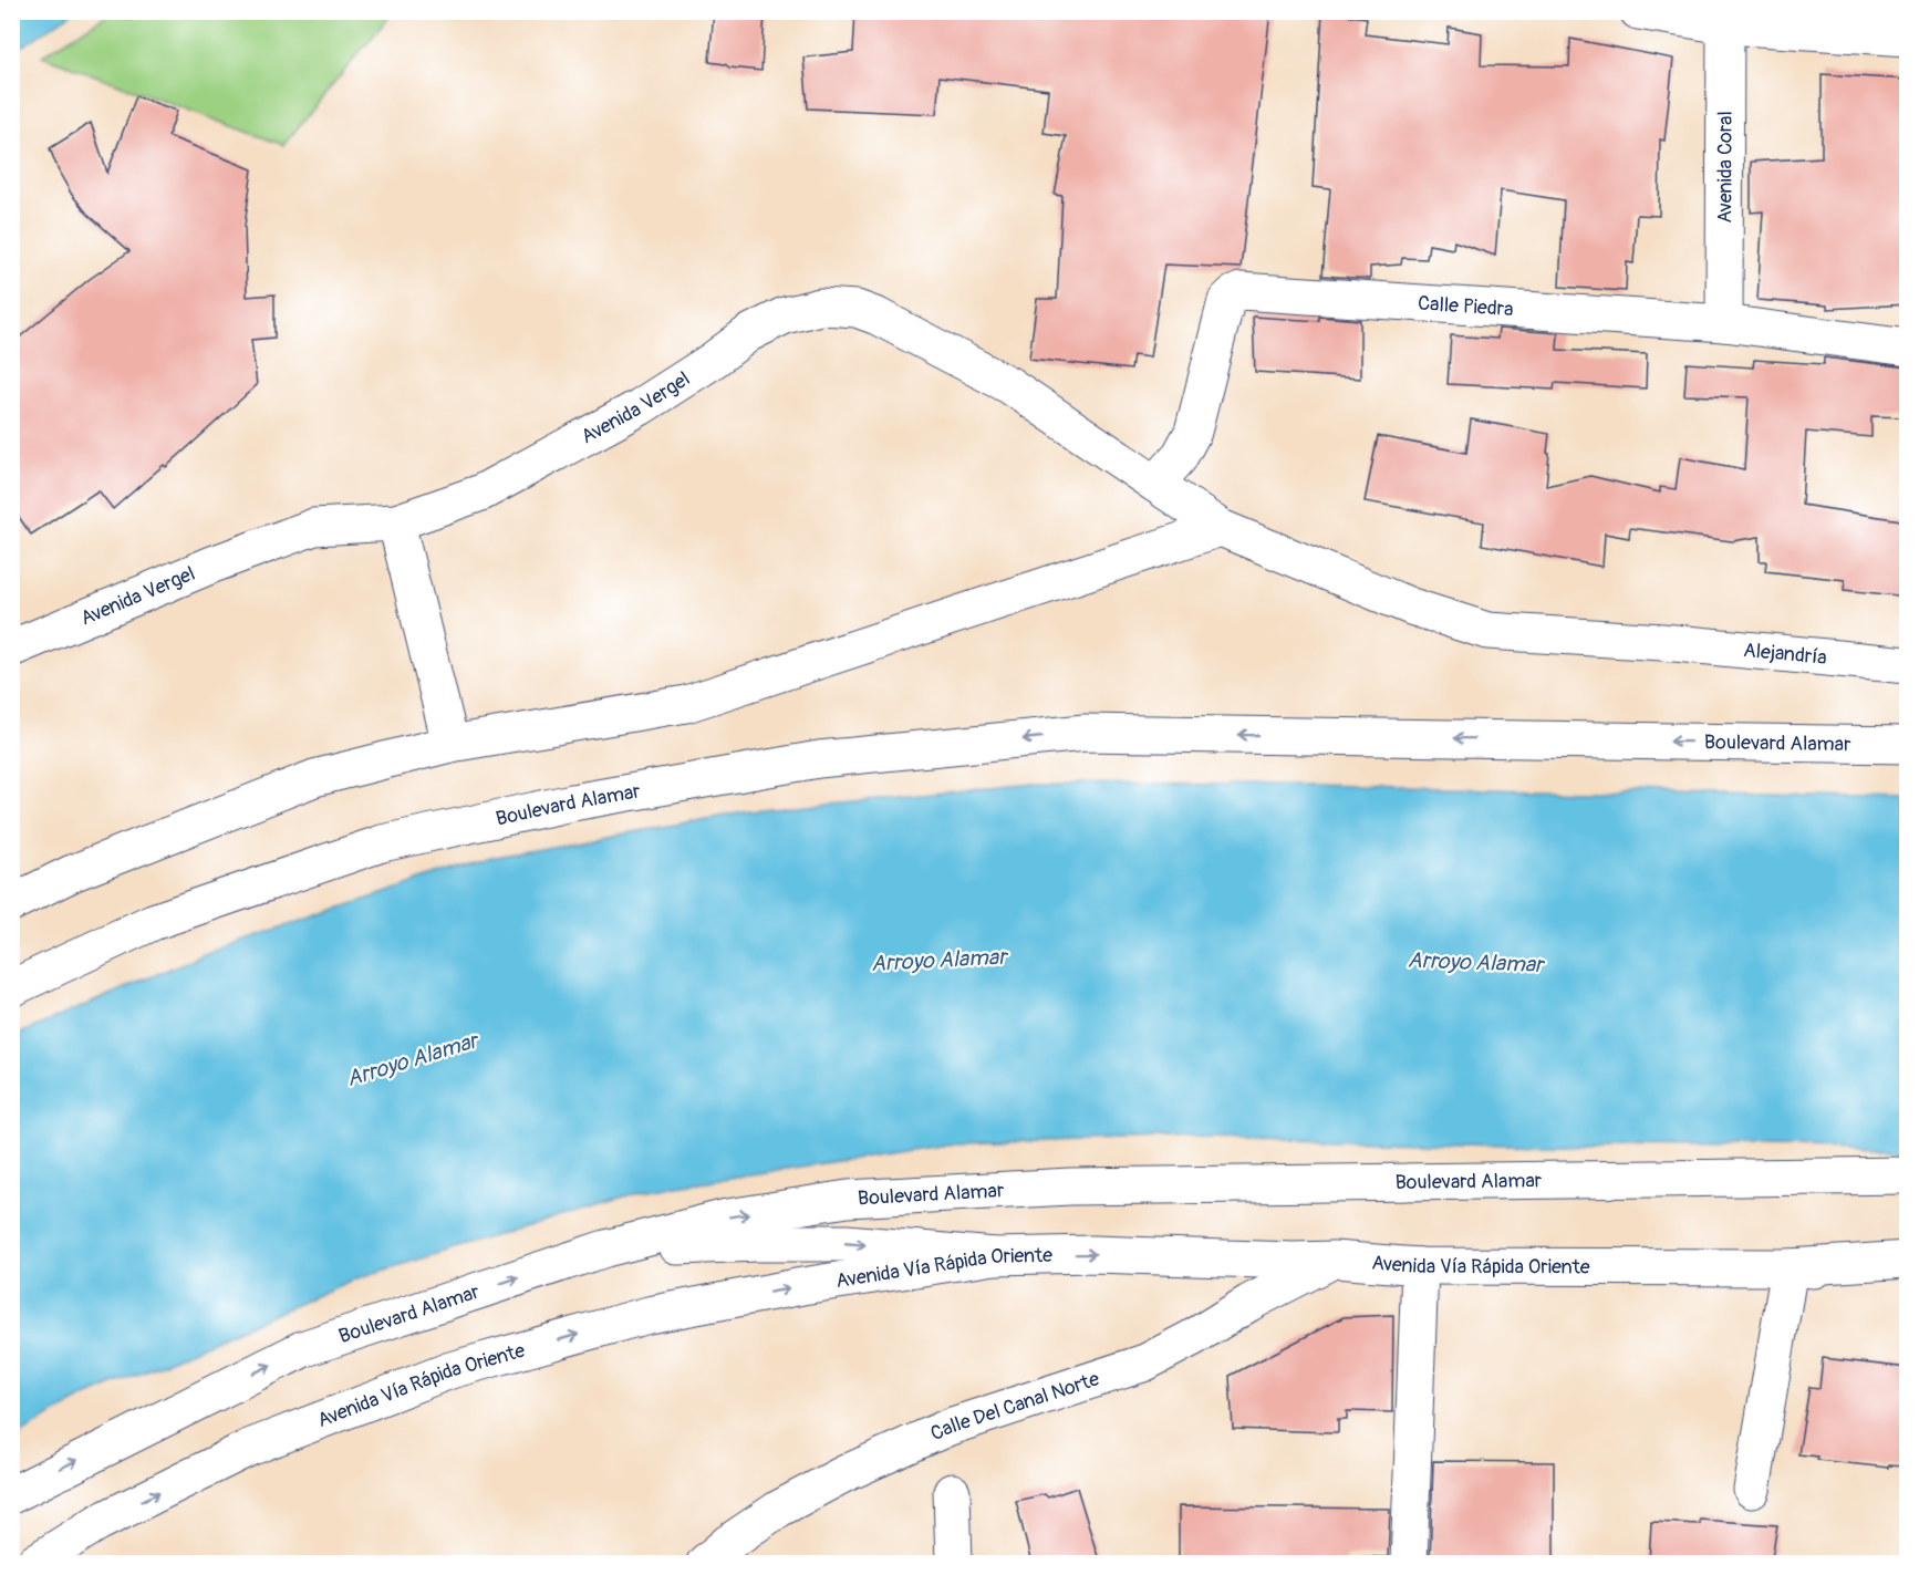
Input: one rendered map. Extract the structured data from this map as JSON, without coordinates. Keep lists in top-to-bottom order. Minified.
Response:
{"streets":{"main road":["Avenida Coral","Calle Piedra","Avenida Vergel","Alejandría","Boulevard Alamar","Avenida Vía Rápida Oriente","Calle Del Canal Norte"]},"crossings":[["Avenida Coral","Calle Piedra"],["Calle Piedra","Avenida Vergel"],["Avenida Vergel","Alejandría"],["Avenida Vía Rápida Oriente","Calle Del Canal Norte"]],"one_way":["Avenida Vía Rápida Oriente"],"water":["Arroyo Alamar"]}
